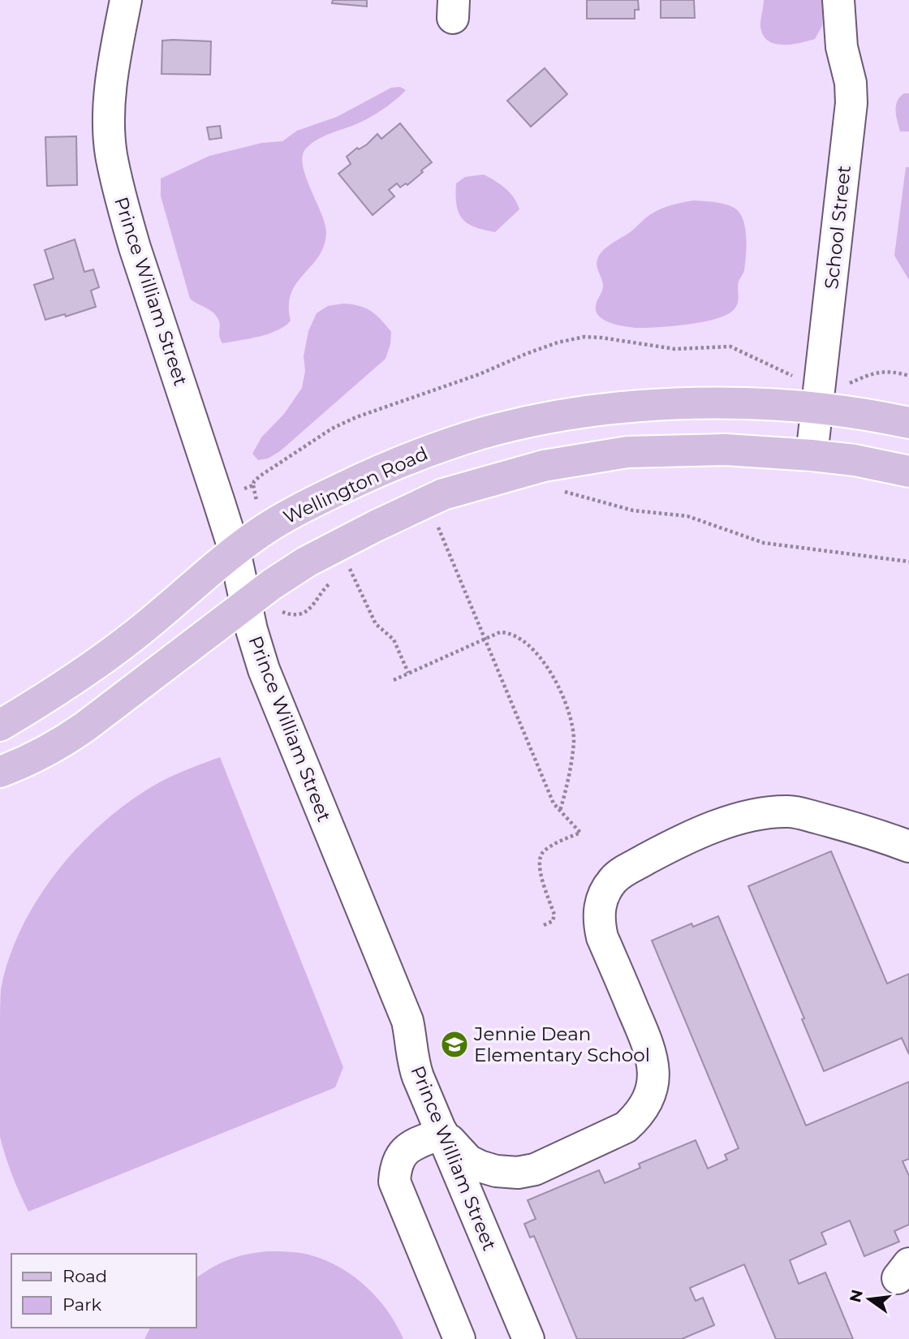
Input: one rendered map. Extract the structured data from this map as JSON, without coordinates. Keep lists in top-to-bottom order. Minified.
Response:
{"streets":{"main road":["Wellington Road"],"street":["School Street","Prince William Street"]},"crossings":[["School Street","Wellington Road"],["Prince William Street","Wellington Road"]],"places":{"school or university":["Jennie Dean Elementary School"]},"legend":["Road","Park"],"north":"left"}
